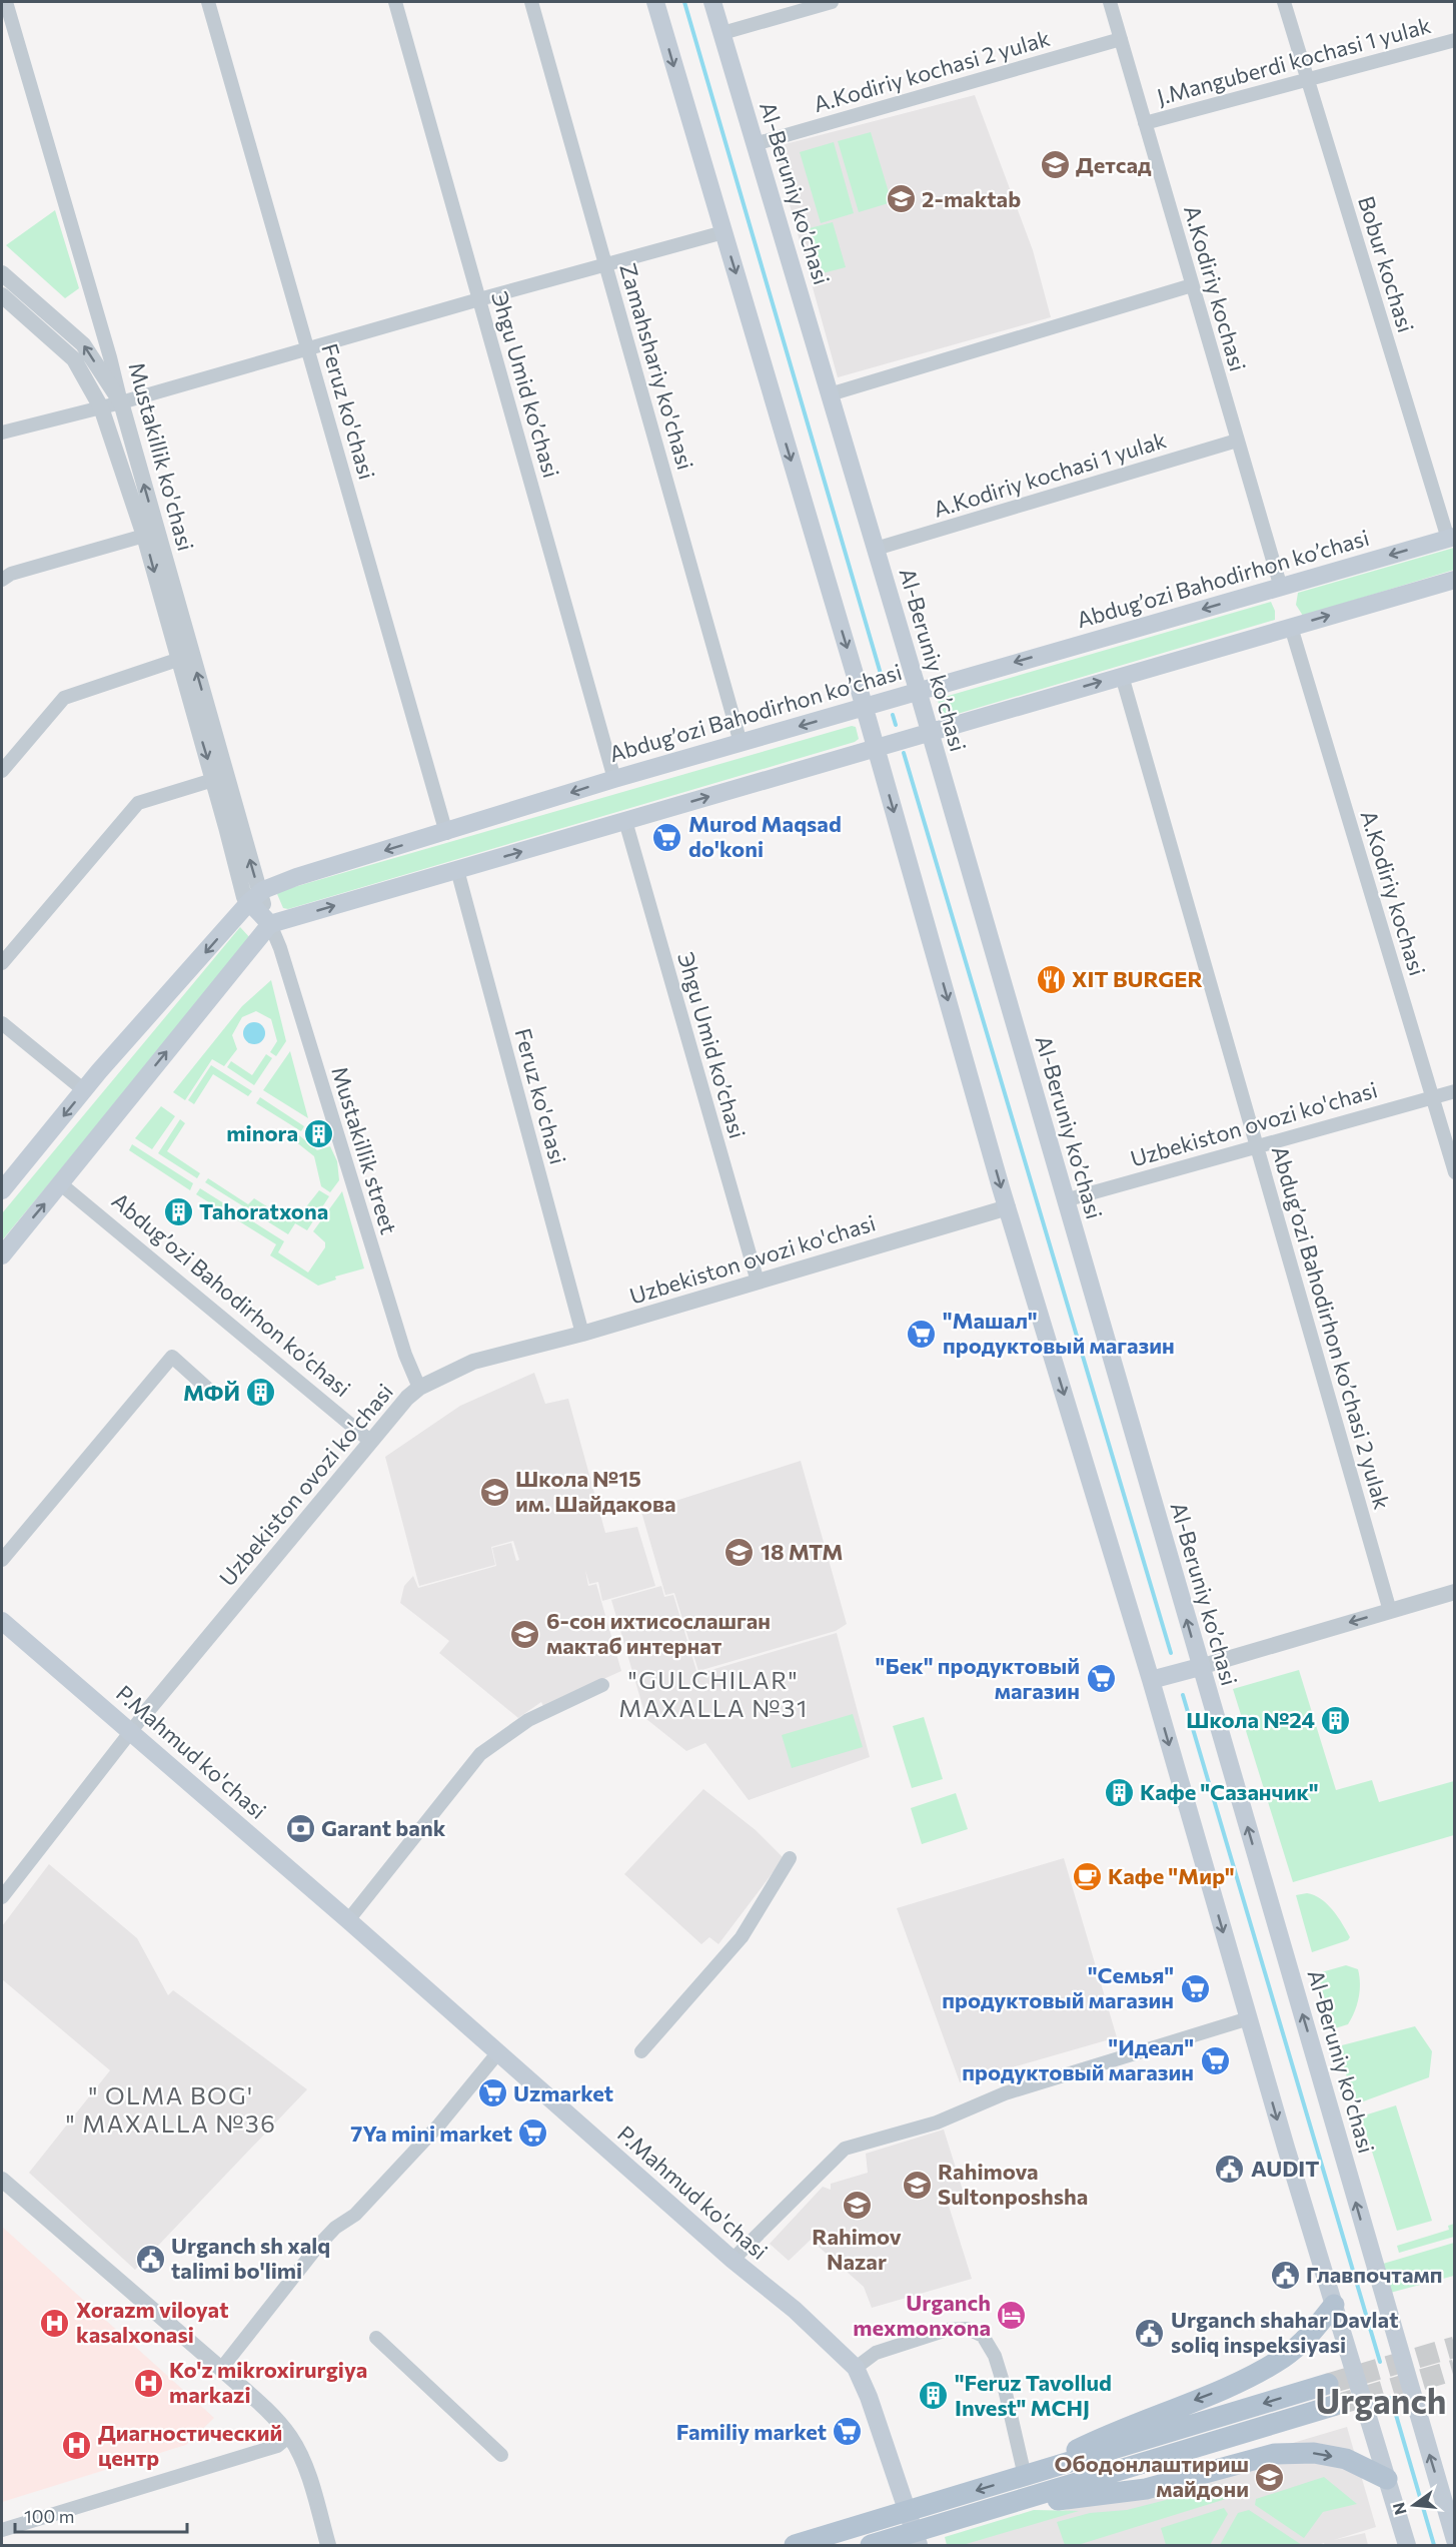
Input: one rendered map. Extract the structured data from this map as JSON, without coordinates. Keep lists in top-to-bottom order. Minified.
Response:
{"streets":{"main road":["Al-Beruniy ko’chasi","Abdug’ozi Bahodirhon ko’chasi","P.Mahmud ko'chasi"],"street":["J.Manguberdi kochasi 1 yulak","A.Kodiriy kochasi 2 yulak","Bobur kochasi","A.Kodiriy kochasi","Zamahshariy ko'chasi","Эhgu Umid ko’chasi","Feruz ko'chasi","Mustakillik ko'chasi","A.Kodiriy kochasi 1 yulak","Uzbekiston ovozi ko'chasi","Mustakillik street","Abdug’ozi Bahodirhon ko’chasi 2 yulak"]},"crossings":[["J.Manguberdi kochasi 1 yulak","Bobur kochasi"],["J.Manguberdi kochasi 1 yulak","A.Kodiriy kochasi"],["A.Kodiriy kochasi 2 yulak","Al-Beruniy ko’chasi"],["A.Kodiriy kochasi 2 yulak","A.Kodiriy kochasi"],["Al-Beruniy ko’chasi","A.Kodiriy kochasi 1 yulak"],["Al-Beruniy ko’chasi","Abdug’ozi Bahodirhon ko’chasi"],["Al-Beruniy ko’chasi","Uzbekiston ovozi ko'chasi"],["Bobur kochasi","Abdug’ozi Bahodirhon ko’chasi"],["A.Kodiriy kochasi","A.Kodiriy kochasi 1 yulak"],["A.Kodiriy kochasi","Abdug’ozi Bahodirhon ko’chasi"],["A.Kodiriy kochasi","Uzbekiston ovozi ko'chasi"],["Zamahshariy ko'chasi","Abdug’ozi Bahodirhon ko’chasi"],["Эhgu Umid ko’chasi","Abdug’ozi Bahodirhon ko’chasi"],["Эhgu Umid ko’chasi","Uzbekiston ovozi ko'chasi"],["Feruz ko'chasi","Abdug’ozi Bahodirhon ko’chasi"],["Feruz ko'chasi","Uzbekiston ovozi ko'chasi"],["Mustakillik ko'chasi","Abdug’ozi Bahodirhon ko’chasi"],["Abdug’ozi Bahodirhon ko’chasi","Uzbekiston ovozi ko'chasi"],["Uzbekiston ovozi ko'chasi","Mustakillik street"],["Uzbekiston ovozi ko'chasi","Abdug’ozi Bahodirhon ko’chasi 2 yulak"],["Uzbekiston ovozi ko'chasi","P.Mahmud ko'chasi"]],"districts":["\"GULCHILAR\" MAXALLA №31","\" OLMA BOG' \" MAXALLA №36","Urganch"],"places":{"school or university":["Детсад","2-maktab","Школа №15 им. Шайдакова","18 MTM","6-сон ихтисослашган мактаб интернат","Rahimova Sultonposhsha","Rahimov Nazar","Ободонлаштириш майдони"],"supermarket":["Murod Maqsad do'koni","\"Машал\" продуктовый магазин","\"Бек\" продуктовый магазин","\"Семья\" продуктовый магазин","\"Идеал\" продуктовый магазин","Uzmarket","7Ya mini market","Familiy market"],"restaurant":["XIT BURGER"],"building":["minora","Tahoratxona","МФЙ","Школа №24","Кафе \"Сазанчик\"","\"Feruz Tavollud Invest\" MCHJ"],"bank":["Garant bank"],"cafe":["Кафе \"Мир\""],"public building":["AUDIT","Urganch sh xalq talimi bo'limi","Главпочтамп","Urganch shahar Davlat soliq inspeksiyasi"],"hotel":["Urganch mexmonxona"],"hospital":["Xorazm viloyat kasalxonasi","Ko'z mikroxirurgiya markazi","Диагностический центр"]},"scale_bar":"100 m","north":"left"}
